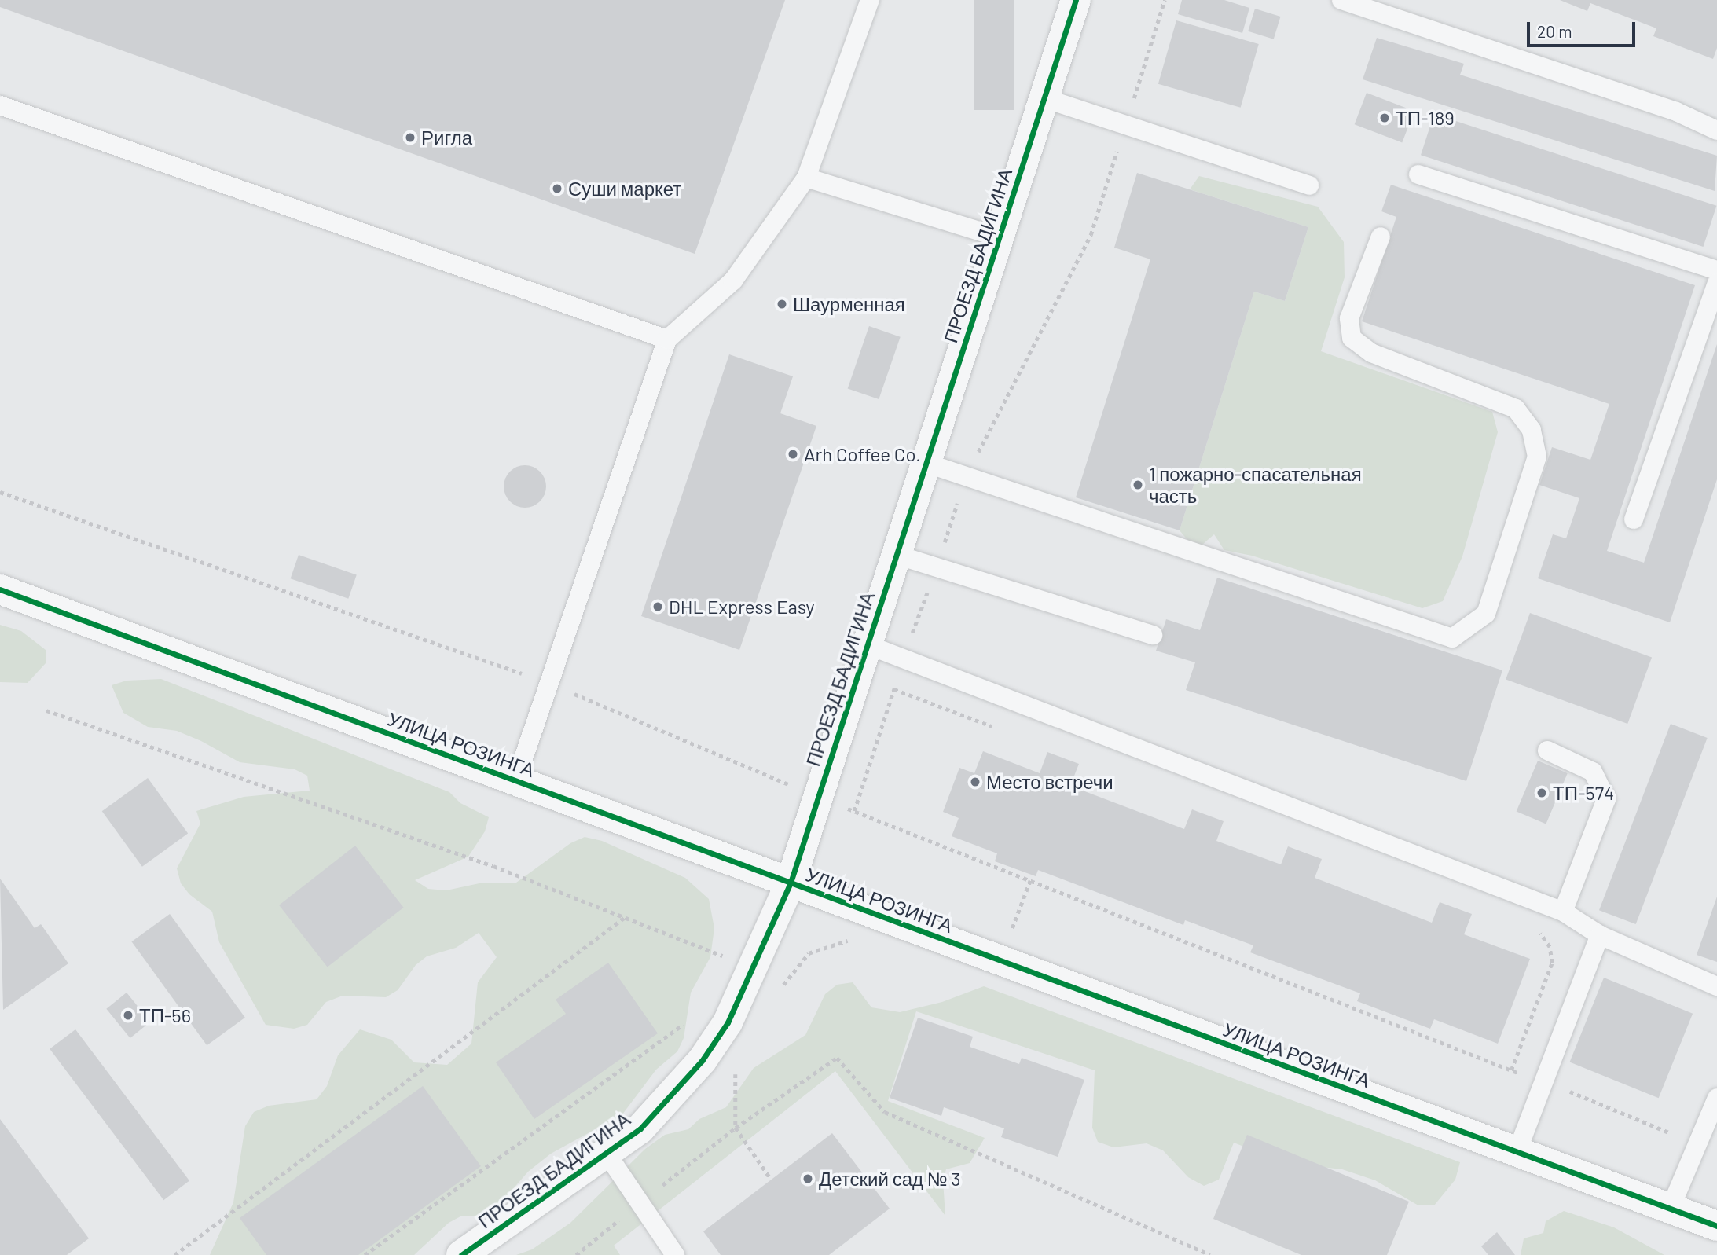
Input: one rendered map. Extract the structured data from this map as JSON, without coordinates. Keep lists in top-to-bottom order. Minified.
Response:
{"streets":{"street":["ПРОЕЗД БАДИГИНА","УЛИЦА РОЗИНГА"]},"crossings":[["ПРОЕЗД БАДИГИНА","УЛИЦА РОЗИНГА"]],"places":["ТП-189","Ригла","Суши маркет","Шаурменная","Arh Coffee Co.","1 пожарно-спасательная часть","DHL Express Easy","Место встречи","ТП-574","ТП-56","Детский сад № 3"],"scale_bar":"20 m"}
